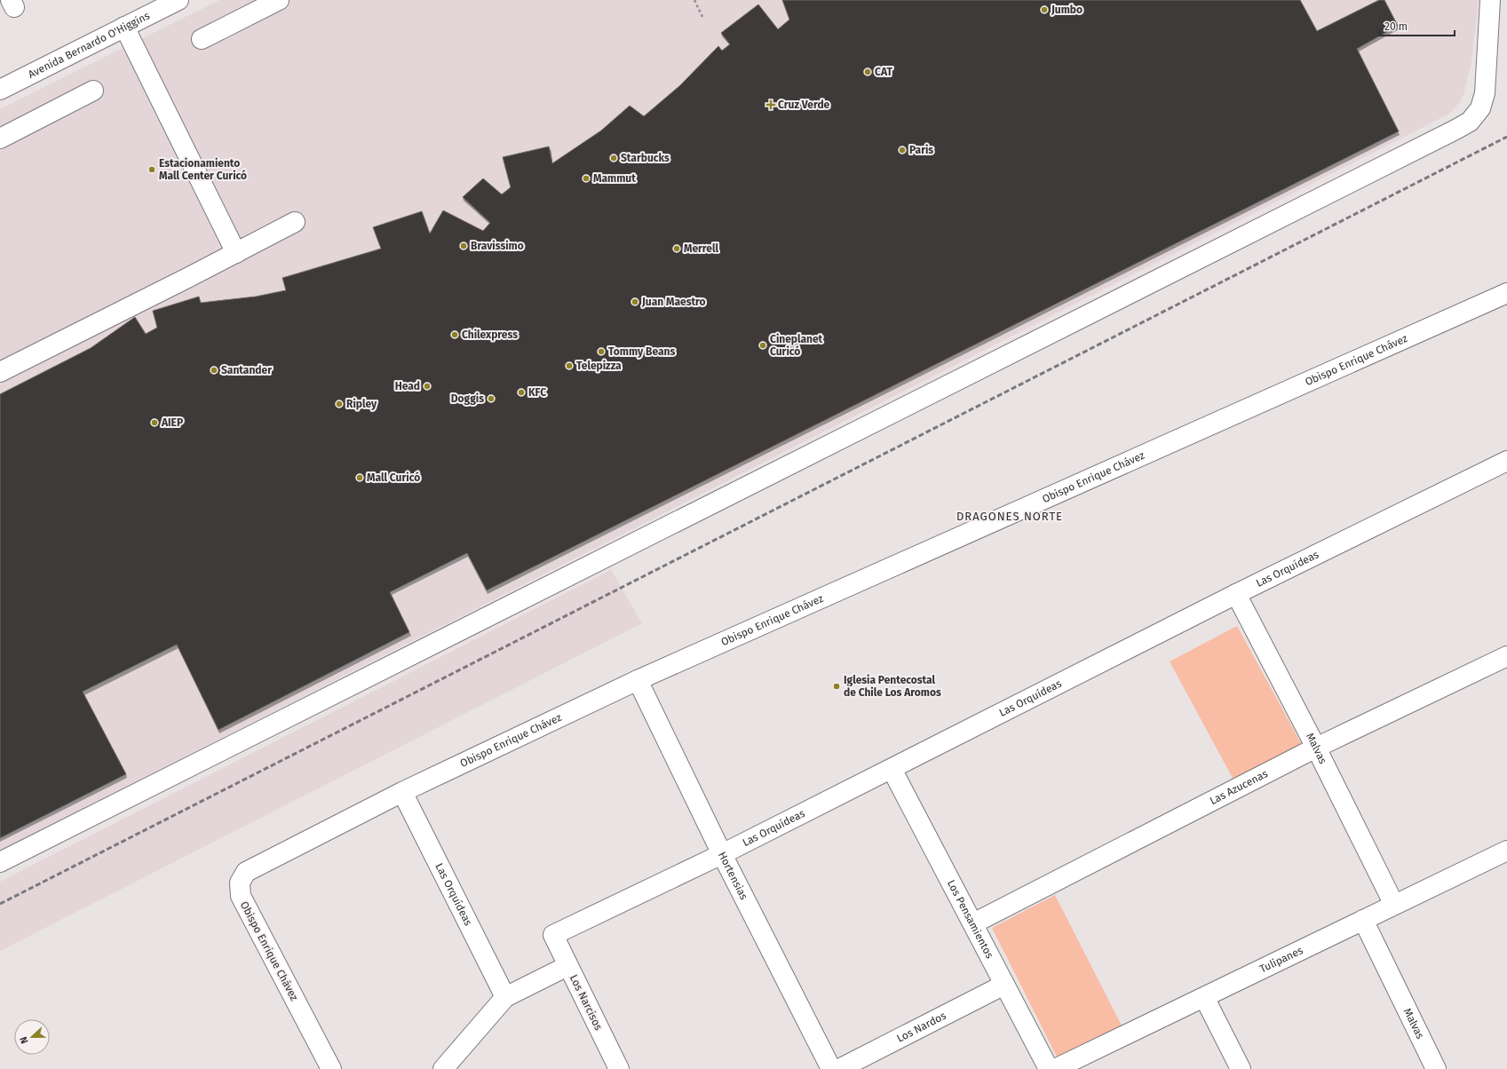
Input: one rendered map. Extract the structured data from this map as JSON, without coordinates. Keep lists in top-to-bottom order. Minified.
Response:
{"streets":{"street":["Avenida Bernardo O'Higgins","Obispo Enrique Chávez","Las Orquídeas","Malvas","Las Azucenas","Hortensias","Los Pensamientos","Tulipanes","Los Narcisos","Los Nardos"]},"crossings":[["Obispo Enrique Chávez","Las Orquídeas"],["Obispo Enrique Chávez","Hortensias"],["Las Orquídeas","Malvas"],["Las Orquídeas","Hortensias"],["Las Orquídeas","Los Pensamientos"],["Las Orquídeas","Los Narcisos"],["Malvas","Las Azucenas"],["Malvas","Tulipanes"],["Las Azucenas","Los Pensamientos"],["Los Pensamientos","Los Nardos"]],"districts":["DRAGONES NORTE"],"places":{"other":["Jumbo","CAT","Paris","Starbucks","Estacionamiento Mall Center Curicó","Mammut","Bravissimo","Merrell","Juan Maestro","Chilexpress","Cineplanet Curicó","Tommy Beans","Telepizza","Santander","Head","KFC","Doggis","Ripley","AIEP","Mall Curicó","Iglesia Pentecostal de Chile Los Aromos"],"health":["Cruz Verde"]},"scale_bar":"20 m","north":"left"}
